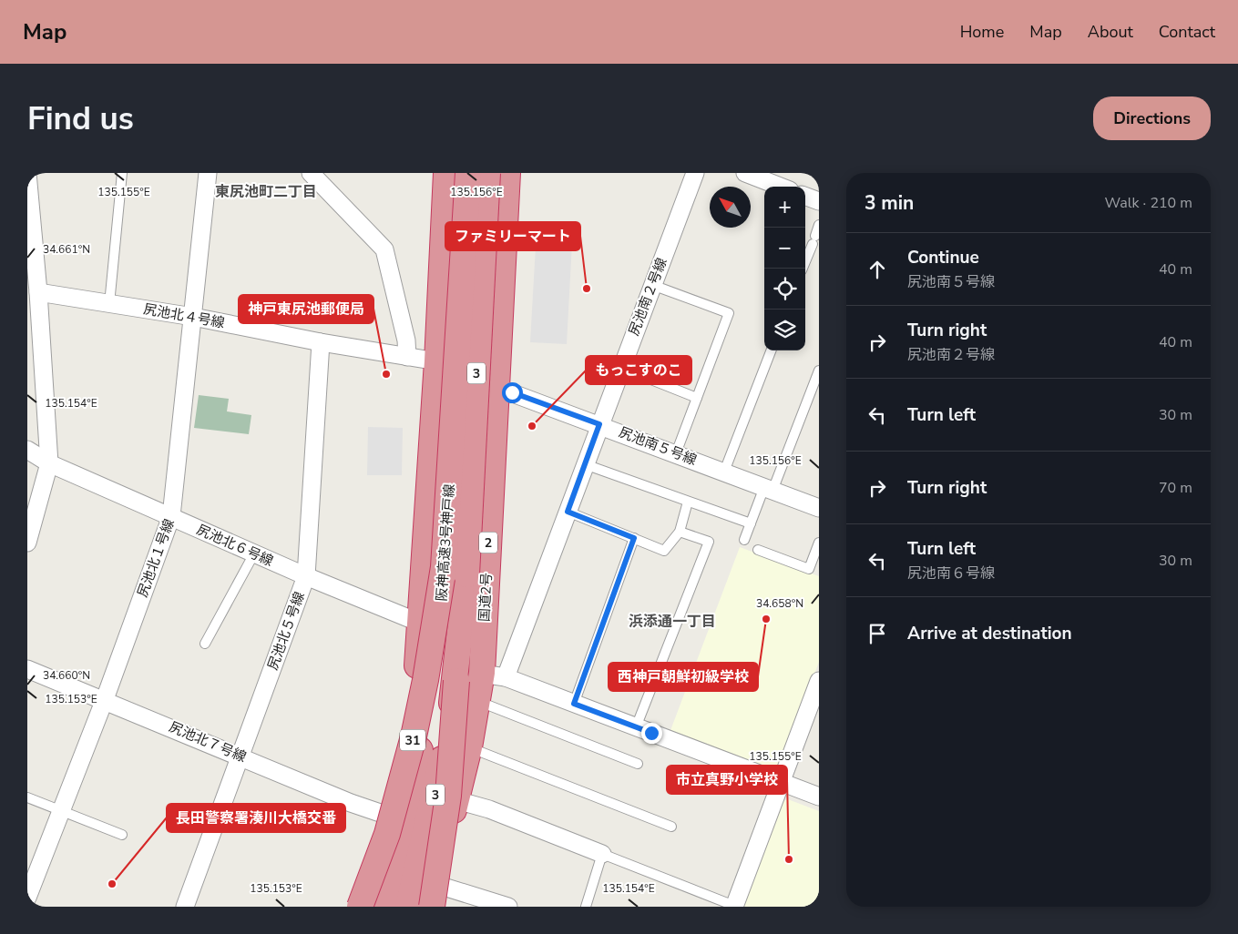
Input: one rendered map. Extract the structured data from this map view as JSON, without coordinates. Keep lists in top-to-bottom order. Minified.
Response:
{"streets":{"highway":["3","阪神高速3号神戸線","2","国道2号","31"],"street":["尻池南２号線","尻池北４号線","尻池南５号線","尻池北６号線","尻池北１号線","尻池北５号線","尻池北７号線"]},"crossings":[["尻池南２号線","尻池南５号線"],["尻池北４号線","尻池北１号線"],["尻池北４号線","尻池北５号線"],["尻池南５号線","国道2号"],["阪神高速3号神戸線","31"],["尻池北６号線","尻池北１号線"],["尻池北６号線","尻池北５号線"],["尻池北１号線","尻池北７号線"],["尻池北５号線","尻池北７号線"]],"districts":["東尻池町二丁目","浜添通一丁目"],"places":["ファミリーマート","神戸東尻池郵便局","もっこすのこ","西神戸朝鮮初級学校","市立真野小学校","長田警察署湊川大橋交番"],"north":"top left","page":{"header":"Map","nav":["Home","Map","About","Contact"],"buttons":"Directions","title":"Find us","heading":["3 min","Walk · 210 m"],"map_buttons":["+","−"],"list":[["Continue","尻池南５号線","40 m"],["Turn right","尻池南２号線","40 m"],["Turn left","30 m"],["Turn right","70 m"],["Turn left","尻池南６号線","30 m"],"Arrive at destination"]},"coordinates":["135.156°E","135.155°E","34.661°N","135.154°E","34.658°N","34.660°N","135.153°E"]}
